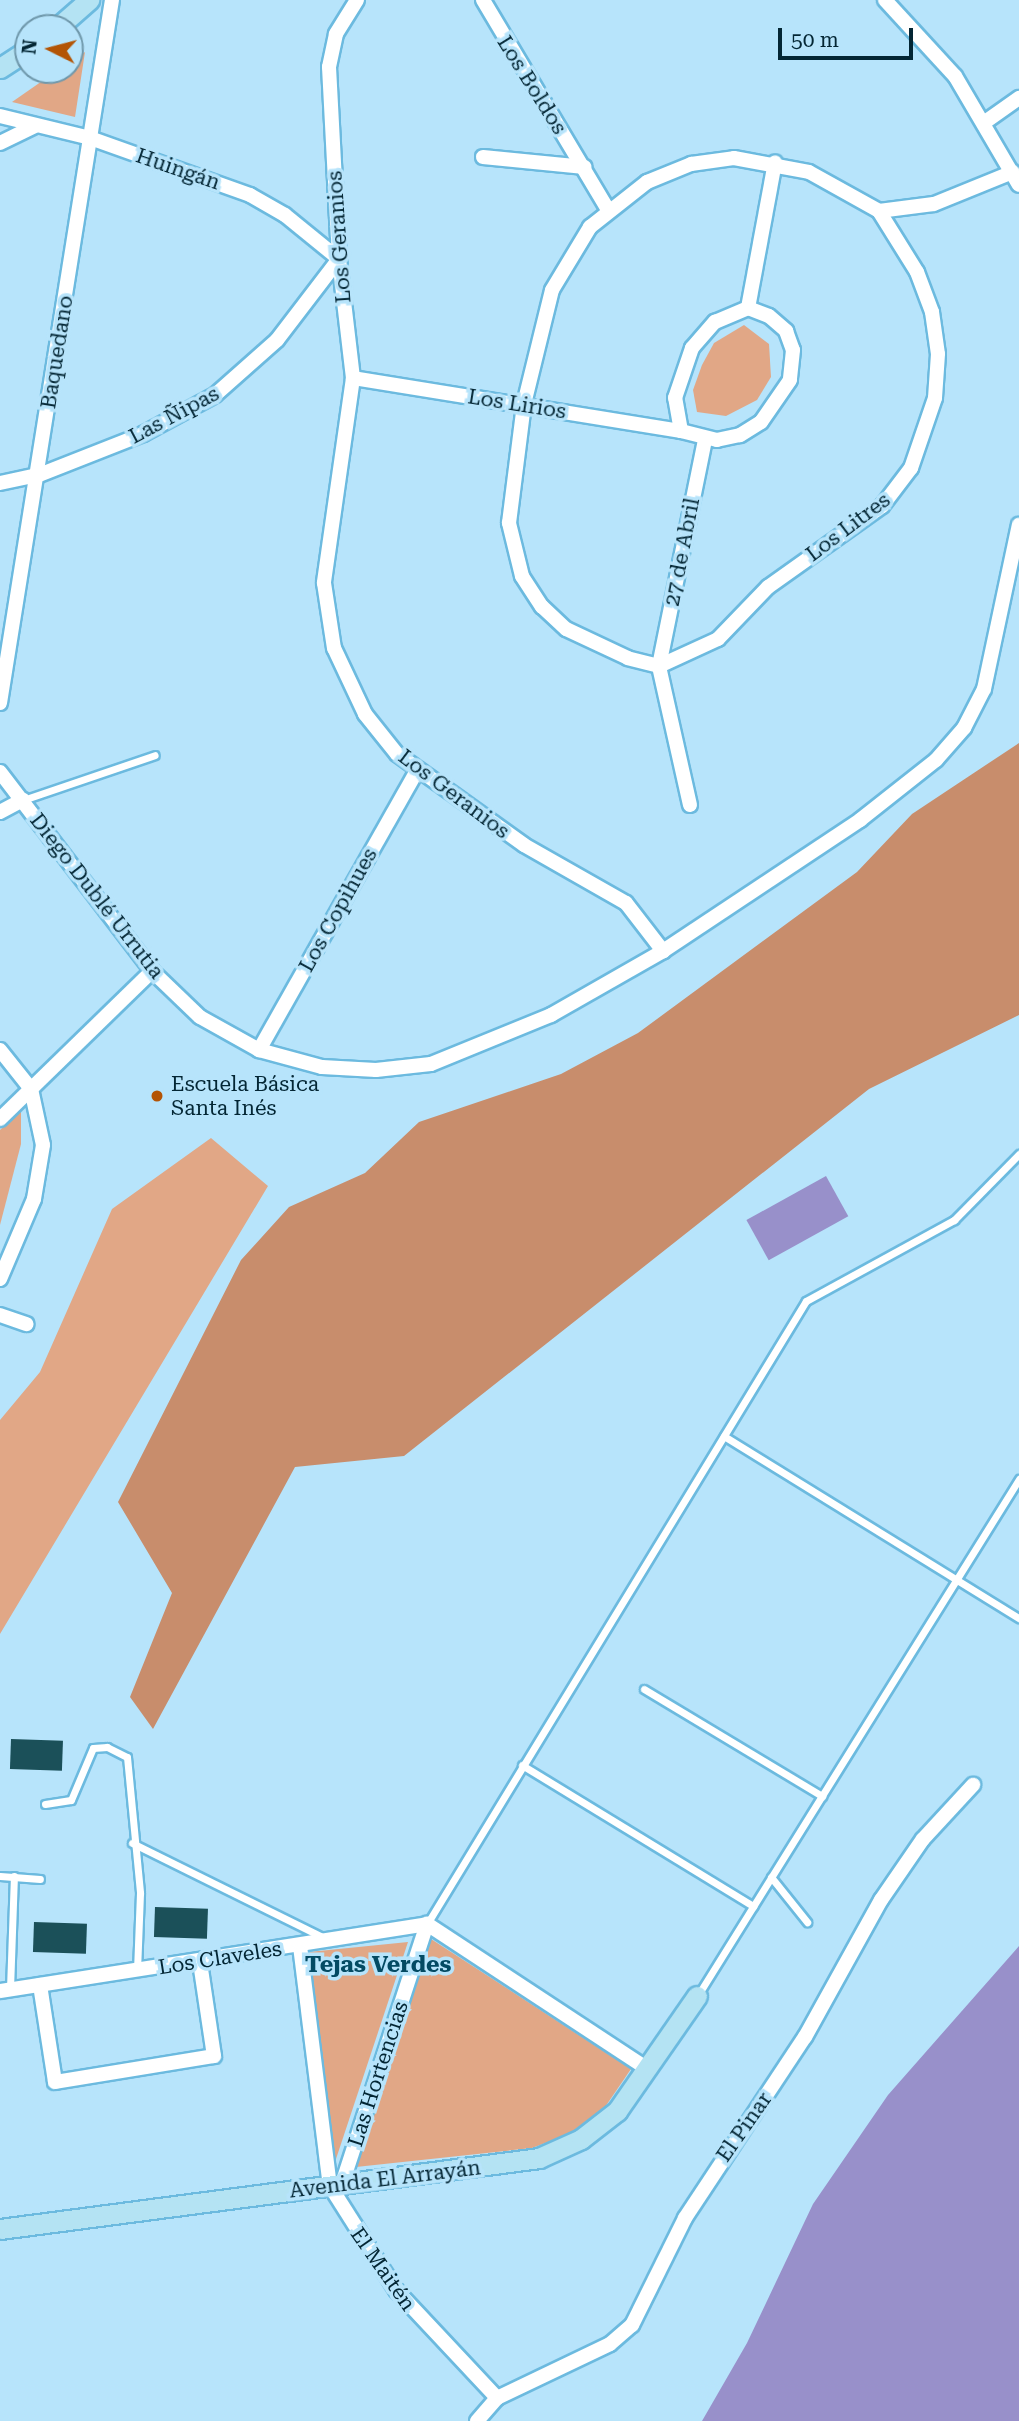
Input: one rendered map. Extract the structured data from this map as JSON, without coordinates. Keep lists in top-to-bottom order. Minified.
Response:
{"streets":{"street":["Los Boldos","Huingán","Los Geranios","Baquedano","Los Lirios","Las Ñipas","Los Litres","27 de Abril","Diego Dublé Urrutia","Los Copihues","Los Claveles","Las Hortencias","El Pinar","Avenida El Arrayán","El Maitén"]},"crossings":[["Los Boldos","Los Litres"],["Huingán","Los Geranios"],["Huingán","Baquedano"],["Huingán","Las Ñipas"],["Los Geranios","Los Lirios"],["Los Geranios","Las Ñipas"],["Los Geranios","Diego Dublé Urrutia"],["Los Geranios","Los Copihues"],["Baquedano","Las Ñipas"],["Los Lirios","Los Litres"],["Los Lirios","27 de Abril"],["Los Litres","27 de Abril"],["Diego Dublé Urrutia","Los Copihues"],["Los Claveles","Las Hortencias"],["Los Claveles","El Maitén"],["Las Hortencias","Avenida El Arrayán"],["Las Hortencias","El Maitén"],["El Pinar","El Maitén"],["Avenida El Arrayán","El Maitén"]],"districts":["Tejas Verdes"],"places":["Escuela Básica Santa Inés"],"scale_bar":"50 m","north":"left"}
